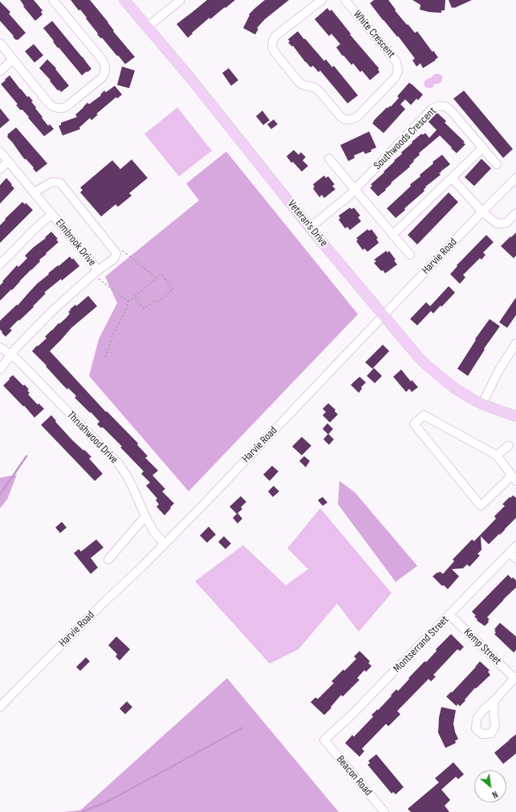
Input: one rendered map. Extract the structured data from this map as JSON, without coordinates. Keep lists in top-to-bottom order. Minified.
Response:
{"streets":{"main road":["Veteran's Drive"],"street":["White Crescent","Southwoods Crescent","Elmbrook Drive","Harvie Road","Thrushwood Drive","Montserrand Street","Kemp Street","Beacon Road"]},"crossings":[["Southwoods Crescent","Veteran's Drive"],["Veteran's Drive","Harvie Road"],["Elmbrook Drive","Thrushwood Drive"],["Harvie Road","Thrushwood Drive"],["Montserrand Street","Kemp Street"],["Montserrand Street","Beacon Road"]],"north":"bottom right"}
